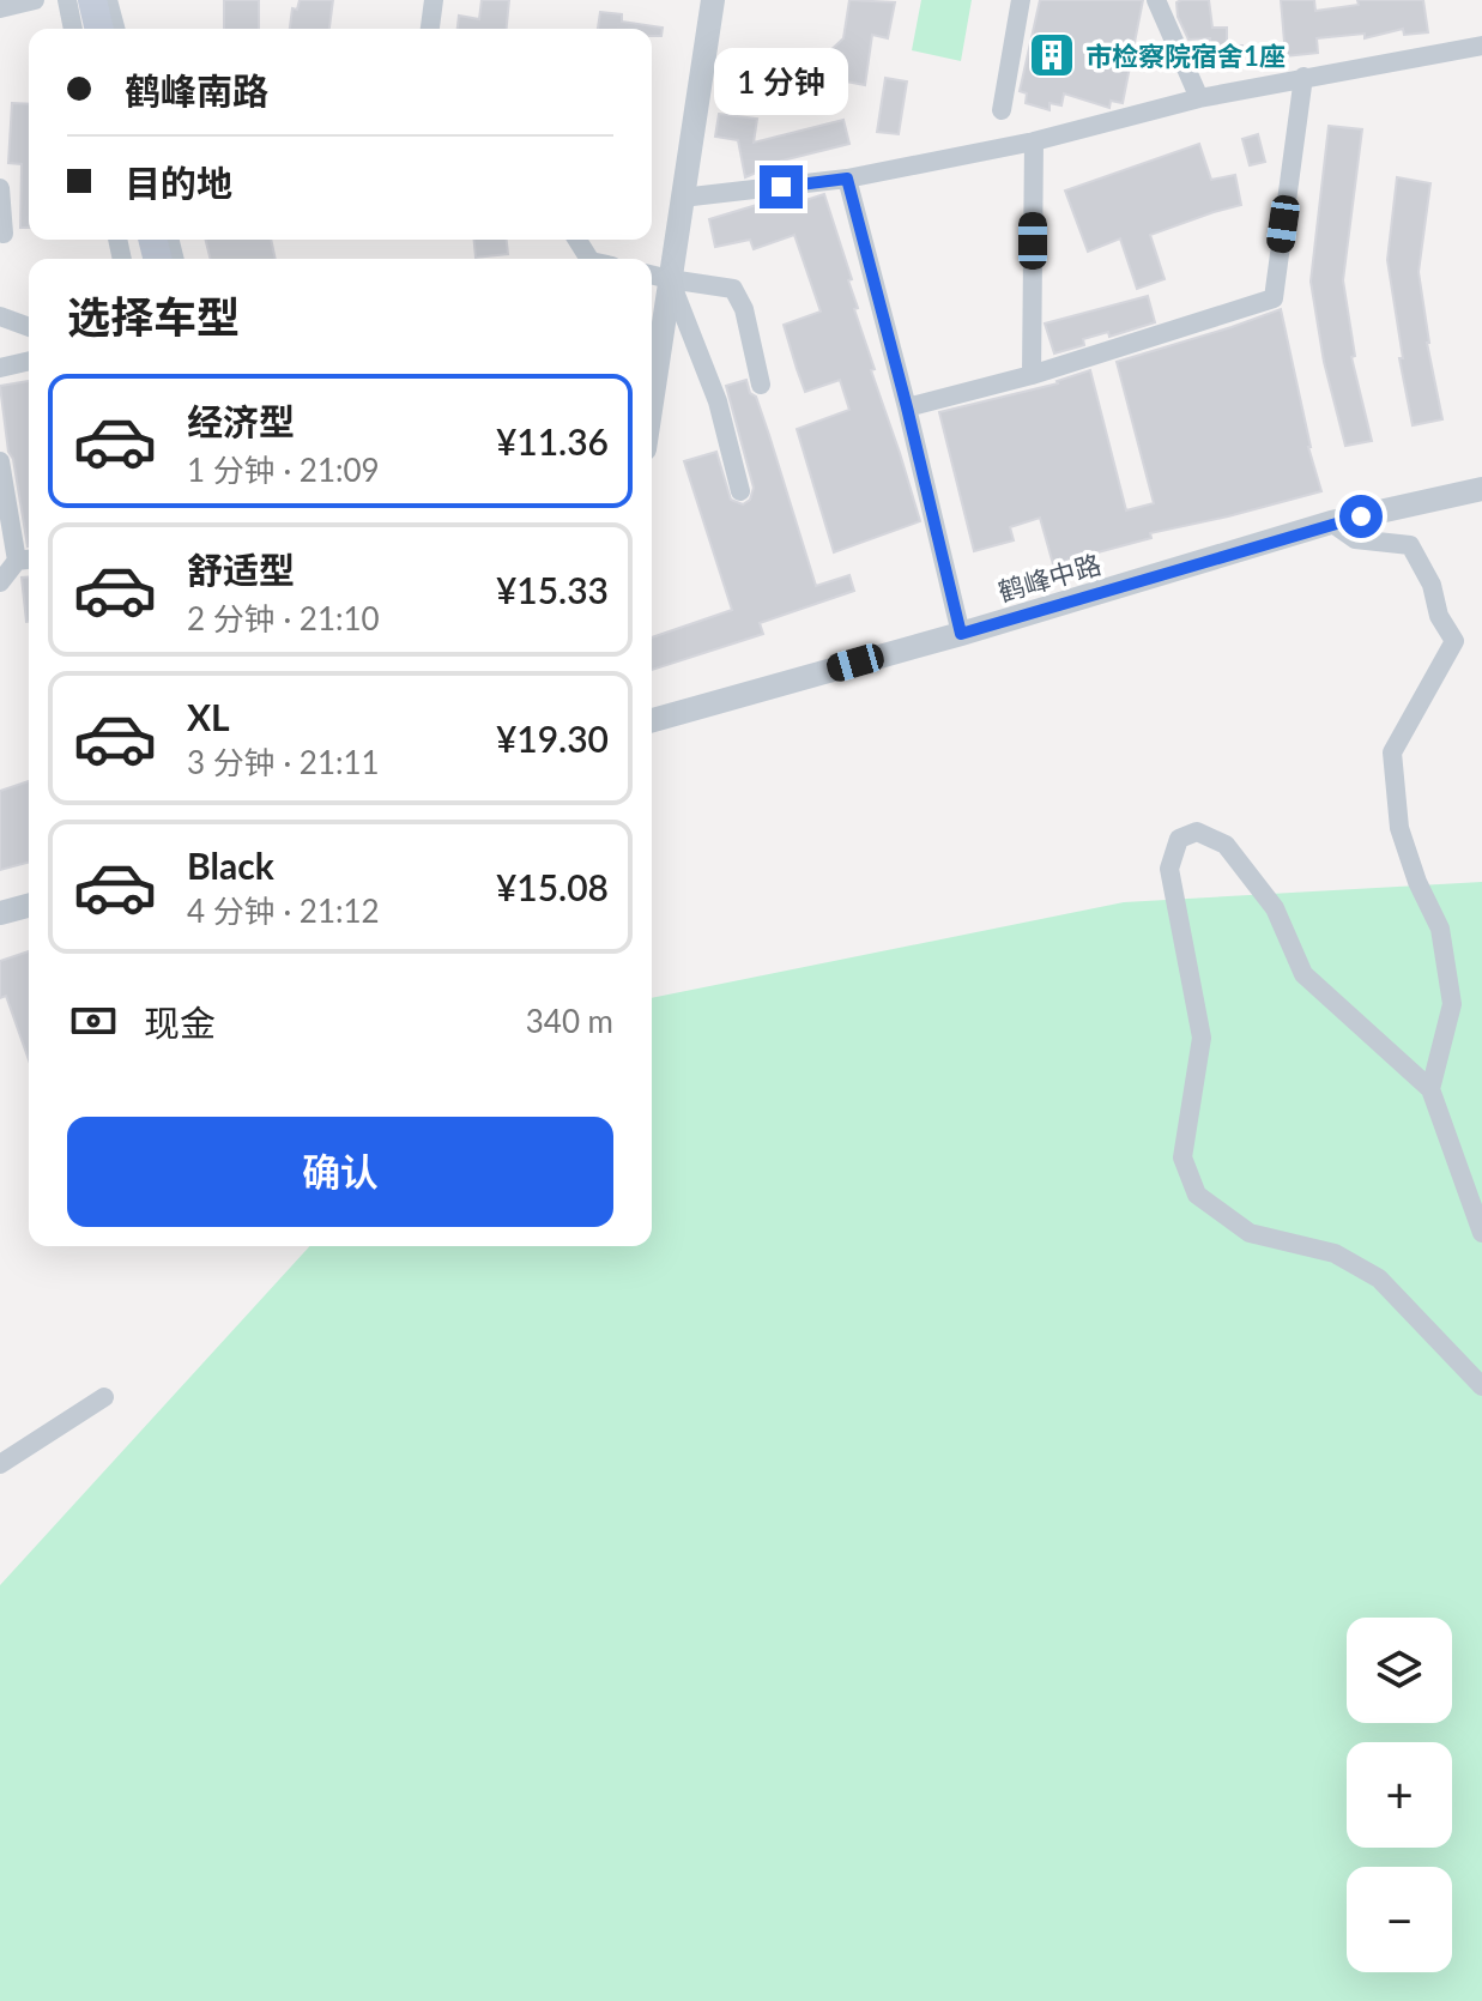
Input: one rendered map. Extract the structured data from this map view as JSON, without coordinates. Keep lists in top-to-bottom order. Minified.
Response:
{"streets":{"street":["鹤峰中路"]},"places":{"building":["市检察院宿舍1座"]},"page":{"banner":["鹤峰南路","目的地"],"bubble":"1 分钟","heading":"选择车型","list":[{"name":"经济型","note":"1 分钟 · 21:09","value":"¥11.36"},{"name":"舒适型","note":"2 分钟 · 21:10","value":"¥15.33"},{"name":"XL","note":"3 分钟 · 21:11","value":"¥19.30"},{"name":"Black","note":"4 分钟 · 21:12","value":"¥15.08"}],"pay":["现金","340 m"],"buttons":"确认","map_buttons":["+","−"]}}
